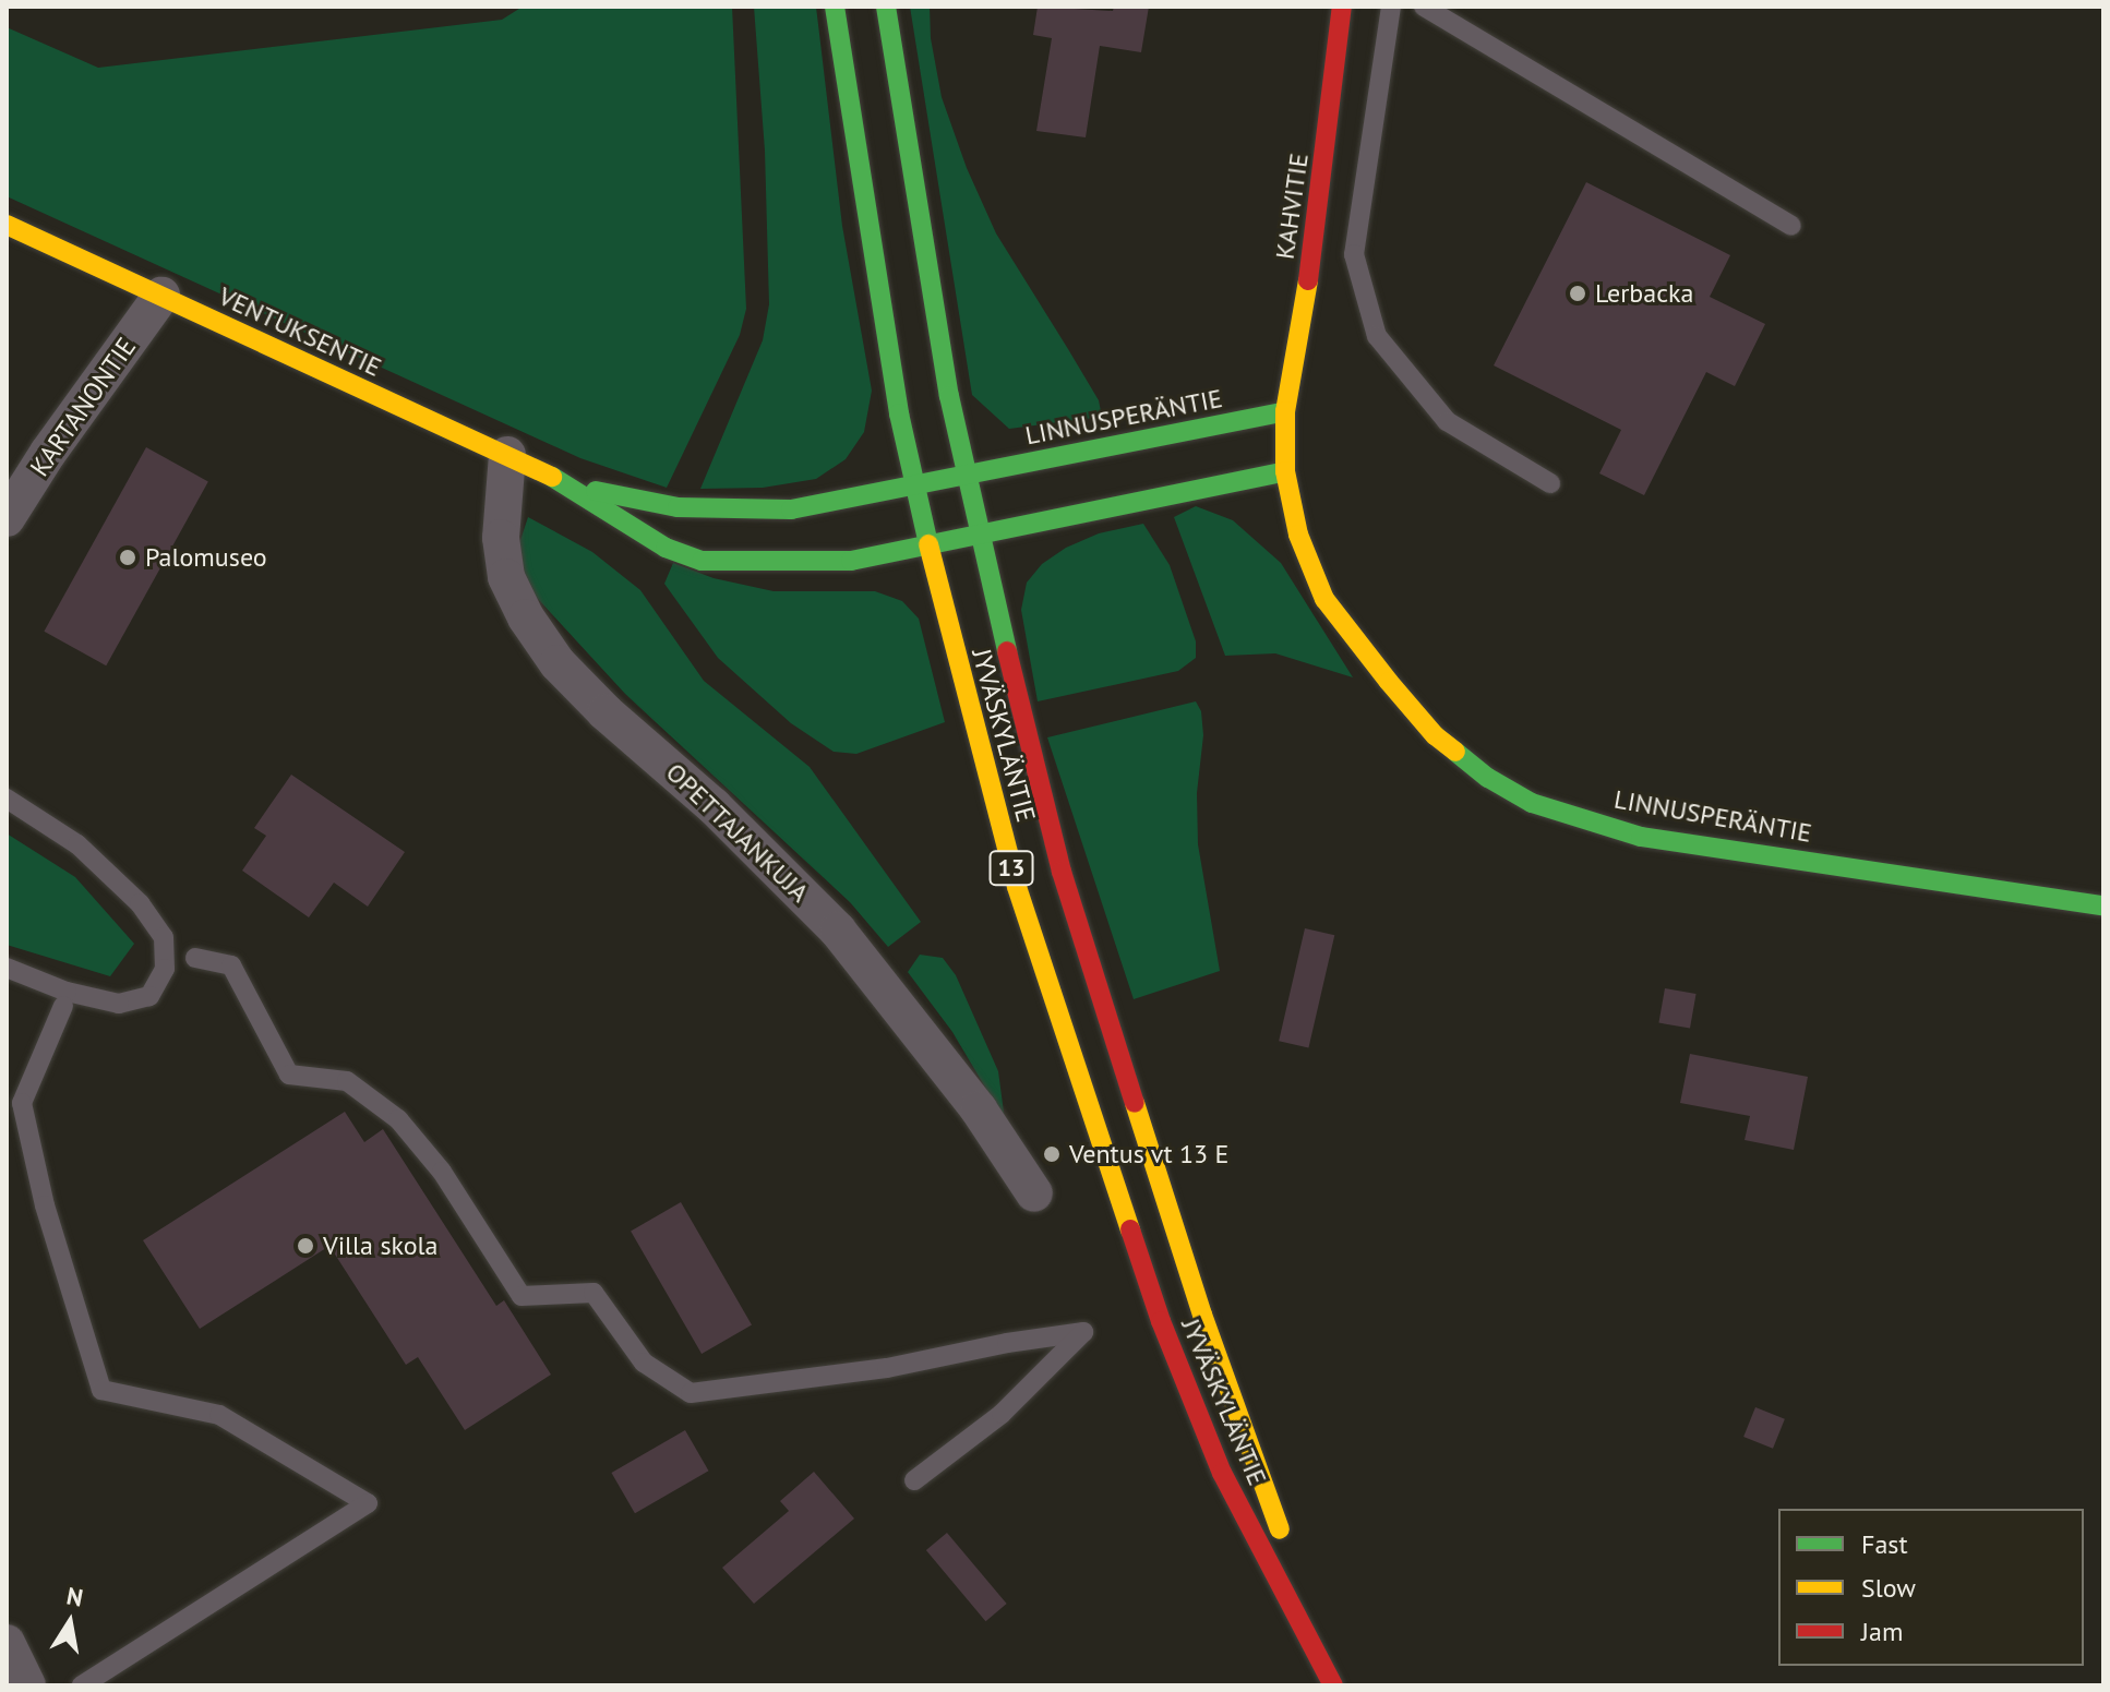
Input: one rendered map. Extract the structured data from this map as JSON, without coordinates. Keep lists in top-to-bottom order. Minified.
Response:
{"streets":{"main road":["KAHVITIE","VENTUKSENTIE","LINNUSPERÄNTIE","JYVÄSKYLÄNTIE","13"],"street":["KARTANONTIE","OPETTAJANKUJA"]},"crossings":[["KAHVITIE","LINNUSPERÄNTIE"],["VENTUKSENTIE","KARTANONTIE"],["VENTUKSENTIE","LINNUSPERÄNTIE"],["VENTUKSENTIE","JYVÄSKYLÄNTIE"],["VENTUKSENTIE","OPETTAJANKUJA"],["LINNUSPERÄNTIE","JYVÄSKYLÄNTIE"]],"places":["Lerbacka","Palomuseo","Ventus vt 13 E","Villa skola"],"legend":["Fast","Slow","Jam"],"north":"top"}
